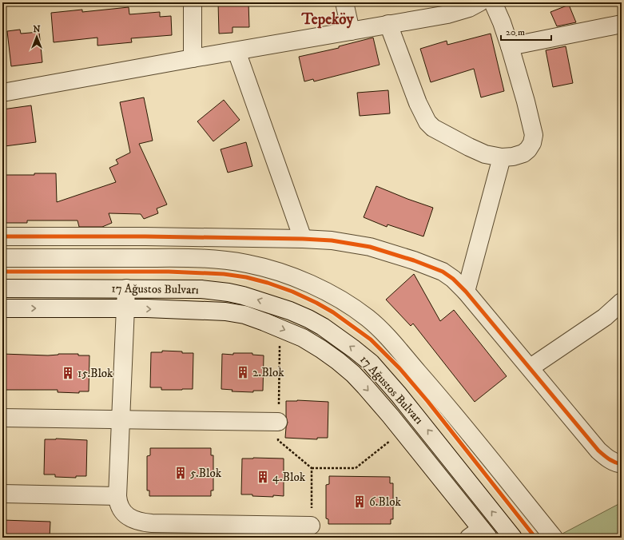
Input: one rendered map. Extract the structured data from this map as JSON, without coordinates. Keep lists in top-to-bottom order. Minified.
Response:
{"streets":{"street":["17 Ağustos Bulvarı"]},"districts":["Tepeköy"],"places":{"building":["2.Blok","15.Blok","5.Blok","4.Blok","6.Blok"]},"scale_bar":"20 m","north":"top"}
